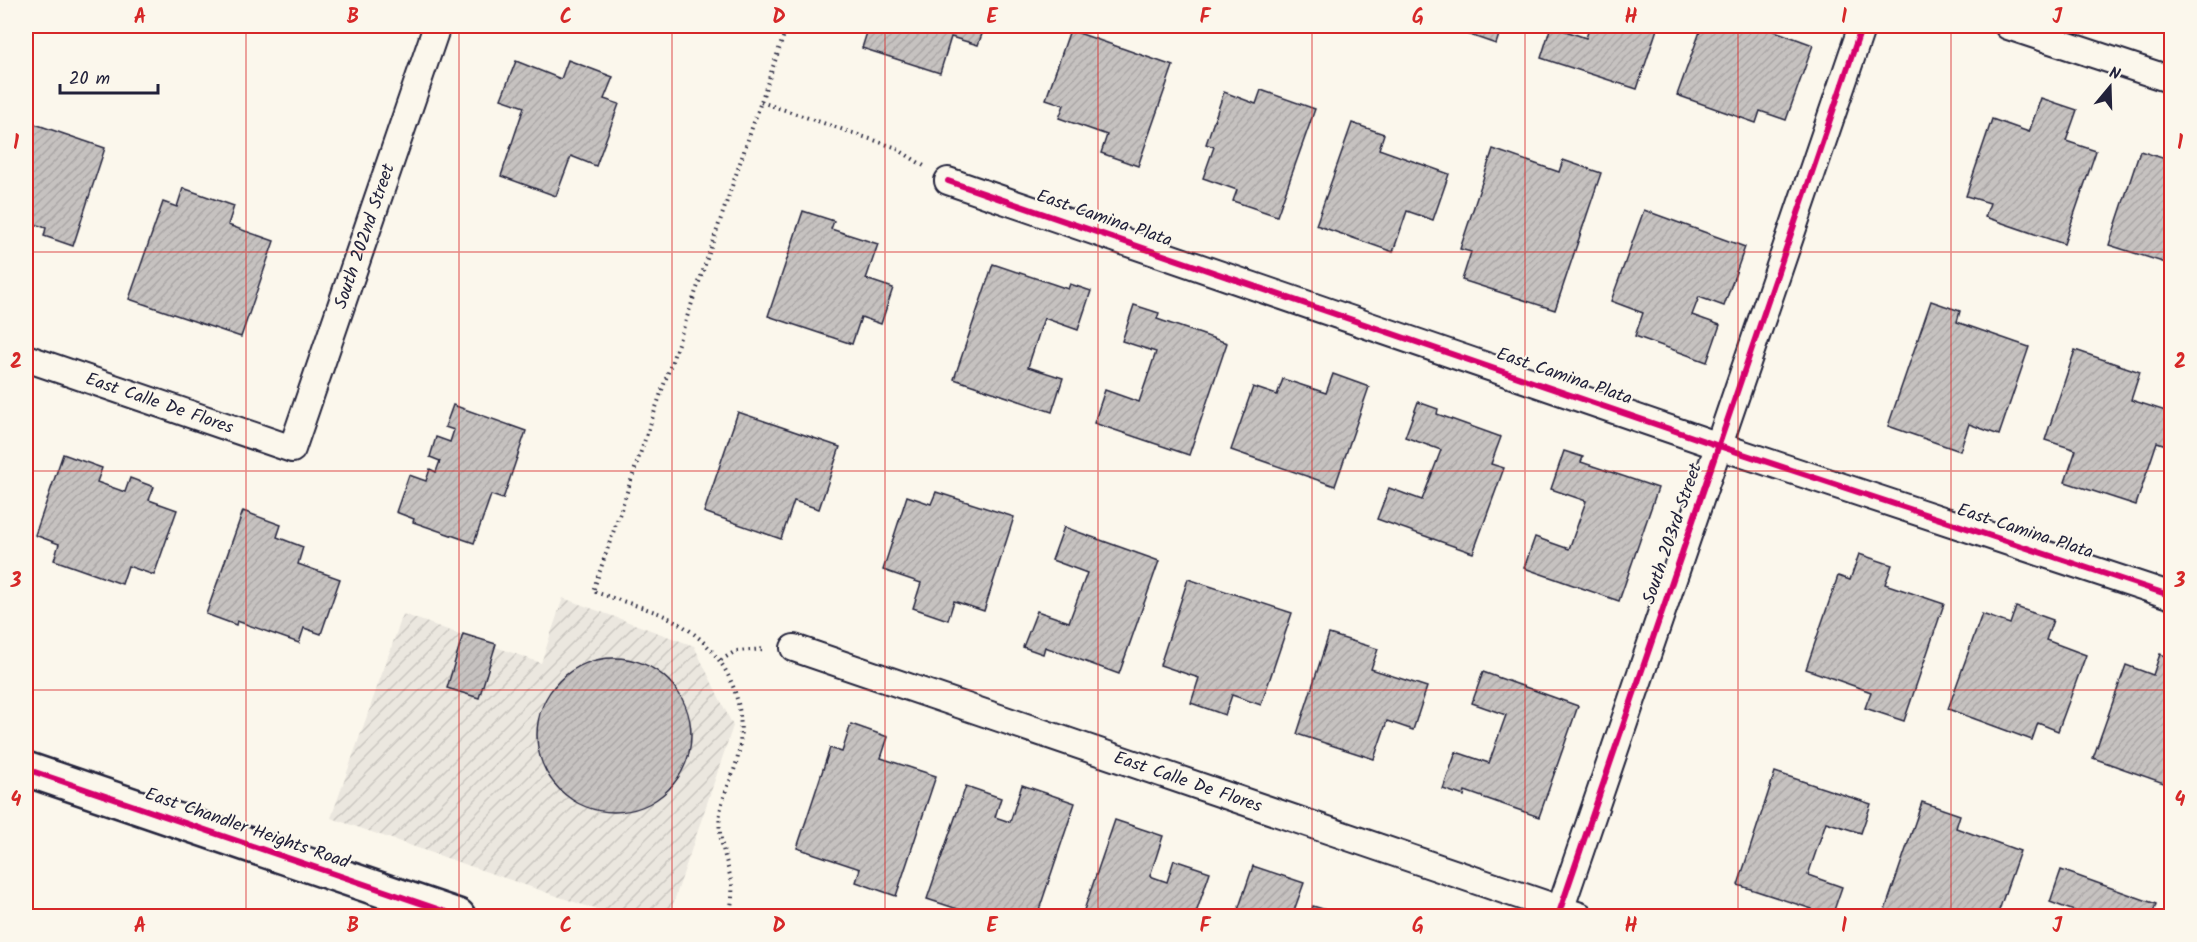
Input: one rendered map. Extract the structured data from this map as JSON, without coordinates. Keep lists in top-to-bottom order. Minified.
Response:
{"streets":{"main road":["East Chandler Heights Road"],"street":["East Camina Plata","South 202nd Street","East Calle De Flores","South 203rd Street"]},"crossings":[["East Camina Plata","South 203rd Street"],["South 202nd Street","East Calle De Flores"],["East Calle De Flores","South 203rd Street"]],"scale_bar":"20 m","north":"top","grid":{"columns":["A","B","C","D","E","F","G","H","I","J"],"rows":["1","2","3","4"]}}
